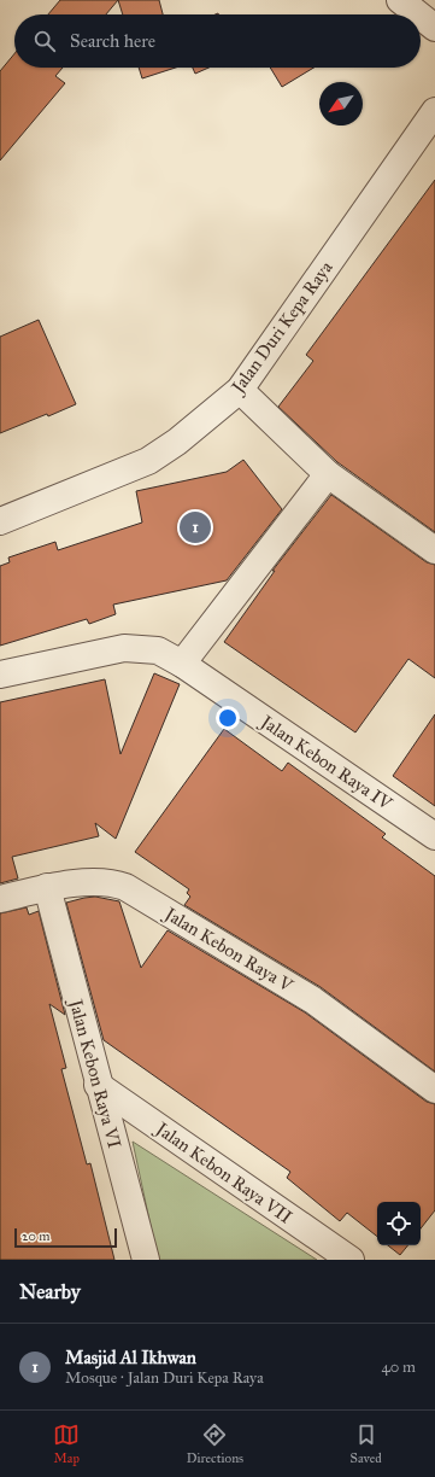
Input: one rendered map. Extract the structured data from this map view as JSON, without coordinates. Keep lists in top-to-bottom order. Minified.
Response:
{"streets":{"street":["Jalan Duri Kepa Raya","Jalan Kebon Raya IV","Jalan Kebon Raya V","Jalan Kebon Raya VI","Jalan Kebon Raya VII"]},"crossings":[["Jalan Kebon Raya V","Jalan Kebon Raya VI"],["Jalan Kebon Raya VI","Jalan Kebon Raya VII"]],"scale_bar":"20 m","north":"bottom left","page":{"search":"Search here","pins":"1","scale":"20 m","heading":"Nearby","list":[{"mark":"1","name":"Masjid Al Ikhwan","note":"Mosque · Jalan Duri Kepa Raya","value":"40 m"}],"nav":["Map","Directions","Saved"]}}
